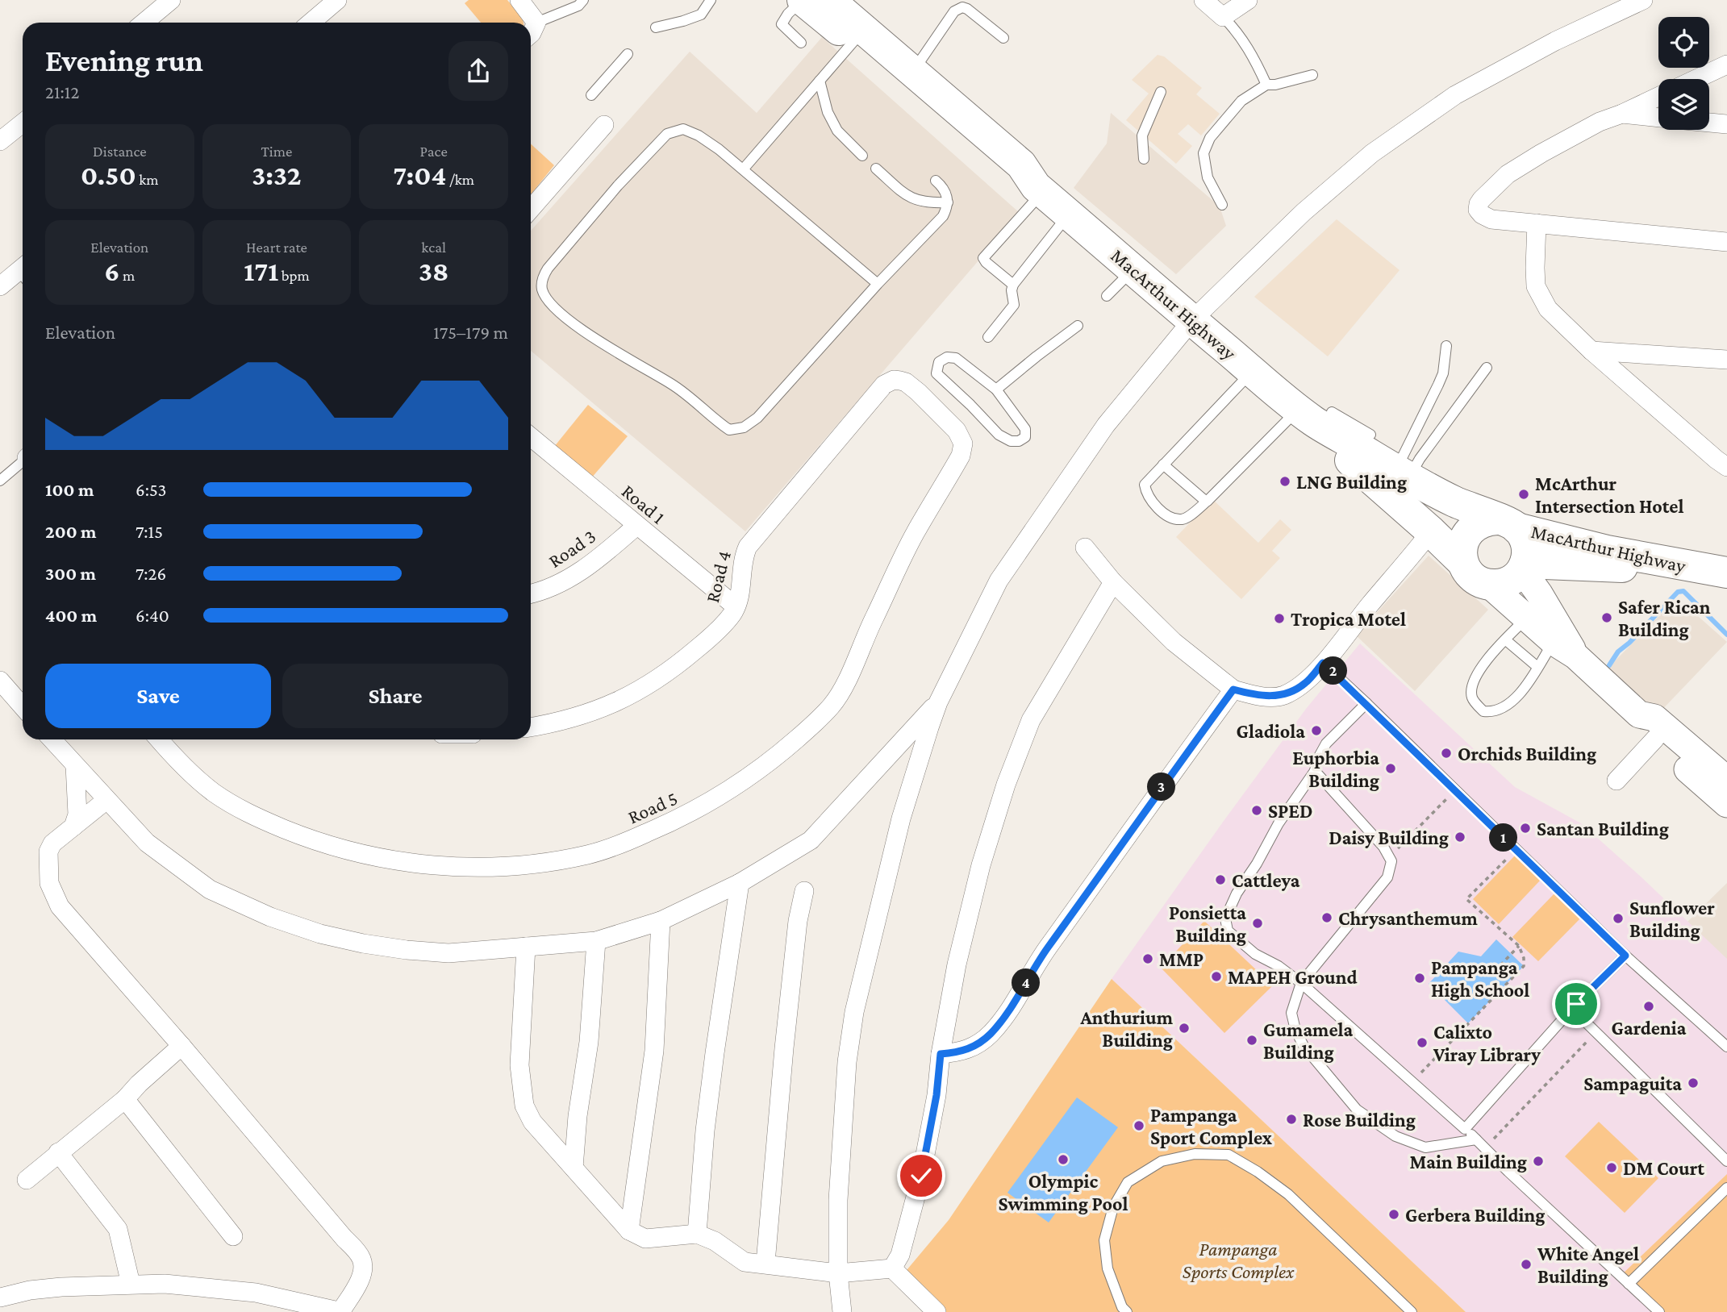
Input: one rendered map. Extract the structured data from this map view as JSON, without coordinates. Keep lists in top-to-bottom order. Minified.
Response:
{"streets":{"highway":["MacArthur Highway"],"street":["Road 1","Road 3","Road 4","Road 5"]},"crossings":[["Road 1","Road 3"],["Road 1","Road 4"],["Road 4","Road 5"]],"parks":["Pampanga Sports Complex"],"places":["LNG Building","McArthur Intersection Hotel","Safer Rican Building","Tropica Motel","Gladiola","Orchids Building","Euphorbia Building","SPED","Santan Building","Daisy Building","Cattleya","Chrysanthemum","Sunflower Building","Ponsietta Building","MMP","MAPEH Ground","Pampanga High School","Gardenia","Anthurium Building","Gumamela Building","Calixto Viray Library","Sampaguita","Rose Building","Pampanga Sport Complex","Olympic Swimming Pool","Main Building","DM Court","Gerbera Building","White Angel Building"],"page":{"heading":["Evening run","21:12"],"stats":[["Distance","0.50 km"],["Time","3:32"],["Pace","7:04 /km"],["Elevation","6 m"],["Heart rate","171 bpm"],["kcal","38"]],"chart":["Elevation","175–179 m"],"list":[{"name":"100 m","note":"6:53"},{"name":"200 m","note":"7:15"},{"name":"300 m","note":"7:26"},{"name":"400 m","note":"6:40"}],"buttons":["Save","Share"],"pins":["2","3","1","4"]}}
